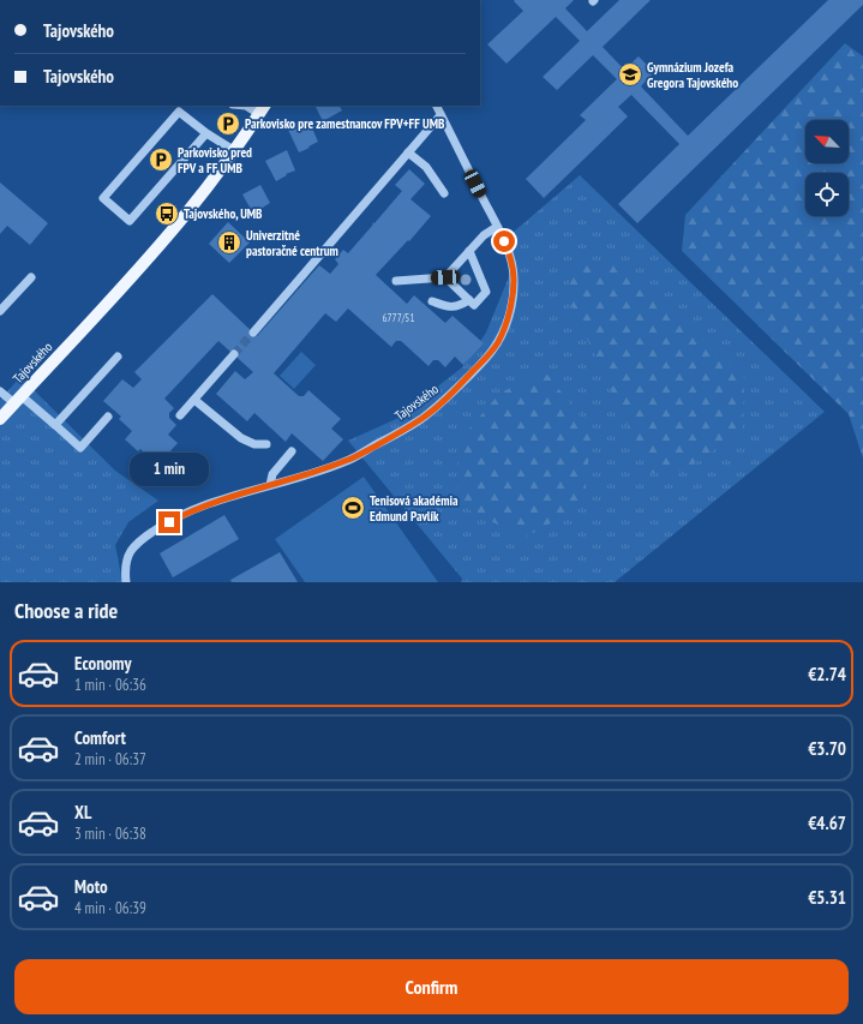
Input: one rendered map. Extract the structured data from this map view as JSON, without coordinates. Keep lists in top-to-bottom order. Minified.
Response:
{"streets":{"main road":["Tajovského"]},"places":{"school or university":["Gymnázium Jozefa Gregora Tajovského"],"parking":["Parkovisko pre zamestnancov FPV+FF UMB","Parkovisko pred FPV a FF UMB"],"bus stop":["Tajovského, UMB"],"building":["Univerzitné pastoračné centrum"],"sports":["Tenisová akadémia Edmund Pavlík"]},"house_numbers":["6777/51"],"north":"top left","page":{"banner":["Tajovského","Tajovského"],"bubble":"1 min","heading":"Choose a ride","list":[{"name":"Economy","note":"1 min · 06:36","value":"€2.74"},{"name":"Comfort","note":"2 min · 06:37","value":"€3.70"},{"name":"XL","note":"3 min · 06:38","value":"€4.67"},{"name":"Moto","note":"4 min · 06:39","value":"€5.31"}],"buttons":"Confirm"}}
